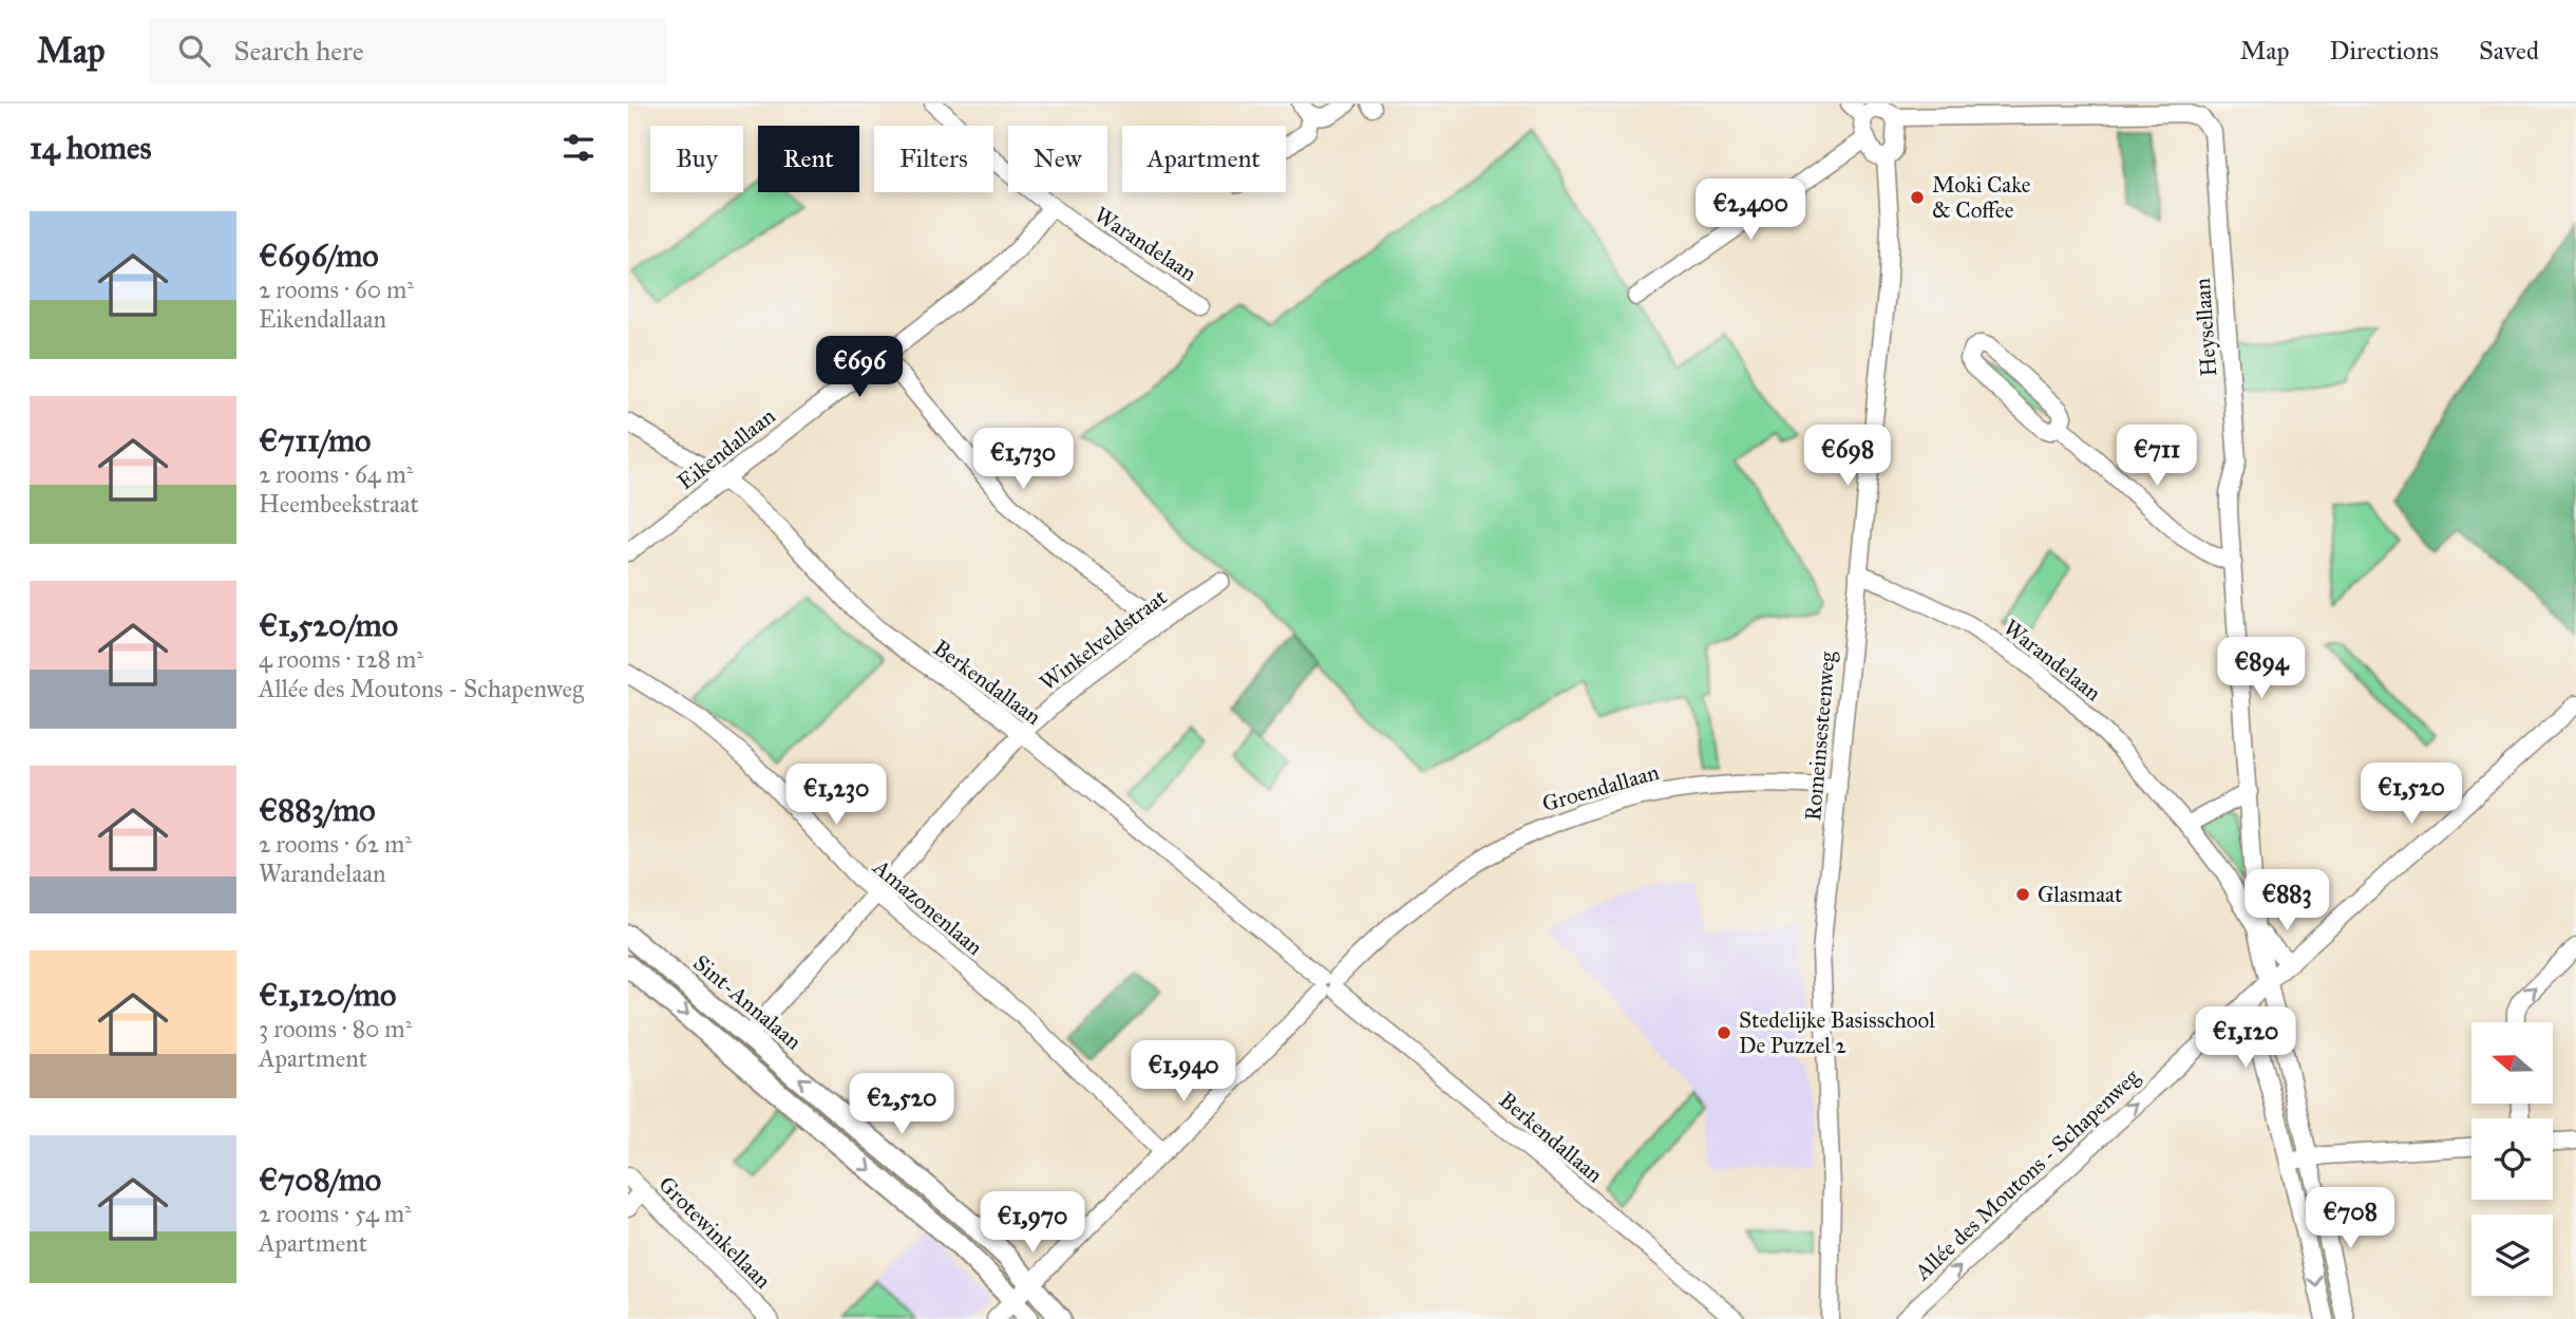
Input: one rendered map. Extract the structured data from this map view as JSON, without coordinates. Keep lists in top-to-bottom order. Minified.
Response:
{"streets":{"main road":["Sint-Annalaan"],"street":["Warandelaan","Heysellaan","Eikendallaan","Winkelveldstraat","Berkendallaan","Romeinsesteenweg","Groendallaan","Amazonenlaan","Allée des Moutons - Schapenweg","Grotewinkellaan"]},"crossings":[["Warandelaan","Heysellaan"],["Warandelaan","Eikendallaan"],["Warandelaan","Romeinsesteenweg"],["Warandelaan","Allée des Moutons - Schapenweg"],["Heysellaan","Romeinsesteenweg"],["Eikendallaan","Berkendallaan"],["Winkelveldstraat","Berkendallaan"],["Winkelveldstraat","Amazonenlaan"],["Winkelveldstraat","Sint-Annalaan"],["Berkendallaan","Groendallaan"],["Romeinsesteenweg","Groendallaan"],["Groendallaan","Amazonenlaan"],["Groendallaan","Sint-Annalaan"]],"one_way":["Allée des Moutons - Schapenweg"],"places":["Moki Cake & Coffee","Glasmaat","Stedelijke Basisschool De Puzzel 2"],"north":"left","page":{"header":"Map","search":"Search here","nav":["Map","Directions","Saved"],"heading":"14 homes","chip":["Buy","Rent","Filters","New","Apartment"],"price":["€2,400","€696","€698","€711","€1,730","€894","€1,520","€1,230","€883","€1,120","€1,940","€2,520","€708","€1,970"],"list":[{"name":"€696/mo","note":"2 rooms · 60 m² · Eikendallaan"},{"name":"€711/mo","note":"2 rooms · 64 m² · Heembeekstraat"},{"name":"€1,520/mo","note":"4 rooms · 128 m² · Allée des Moutons - Schapenweg"},{"name":"€883/mo","note":"2 rooms · 62 m² · Warandelaan"},{"name":"€1,120/mo","note":"3 rooms · 80 m² · Apartment"},{"name":"€708/mo","note":"2 rooms · 54 m² · Apartment"}]}}
